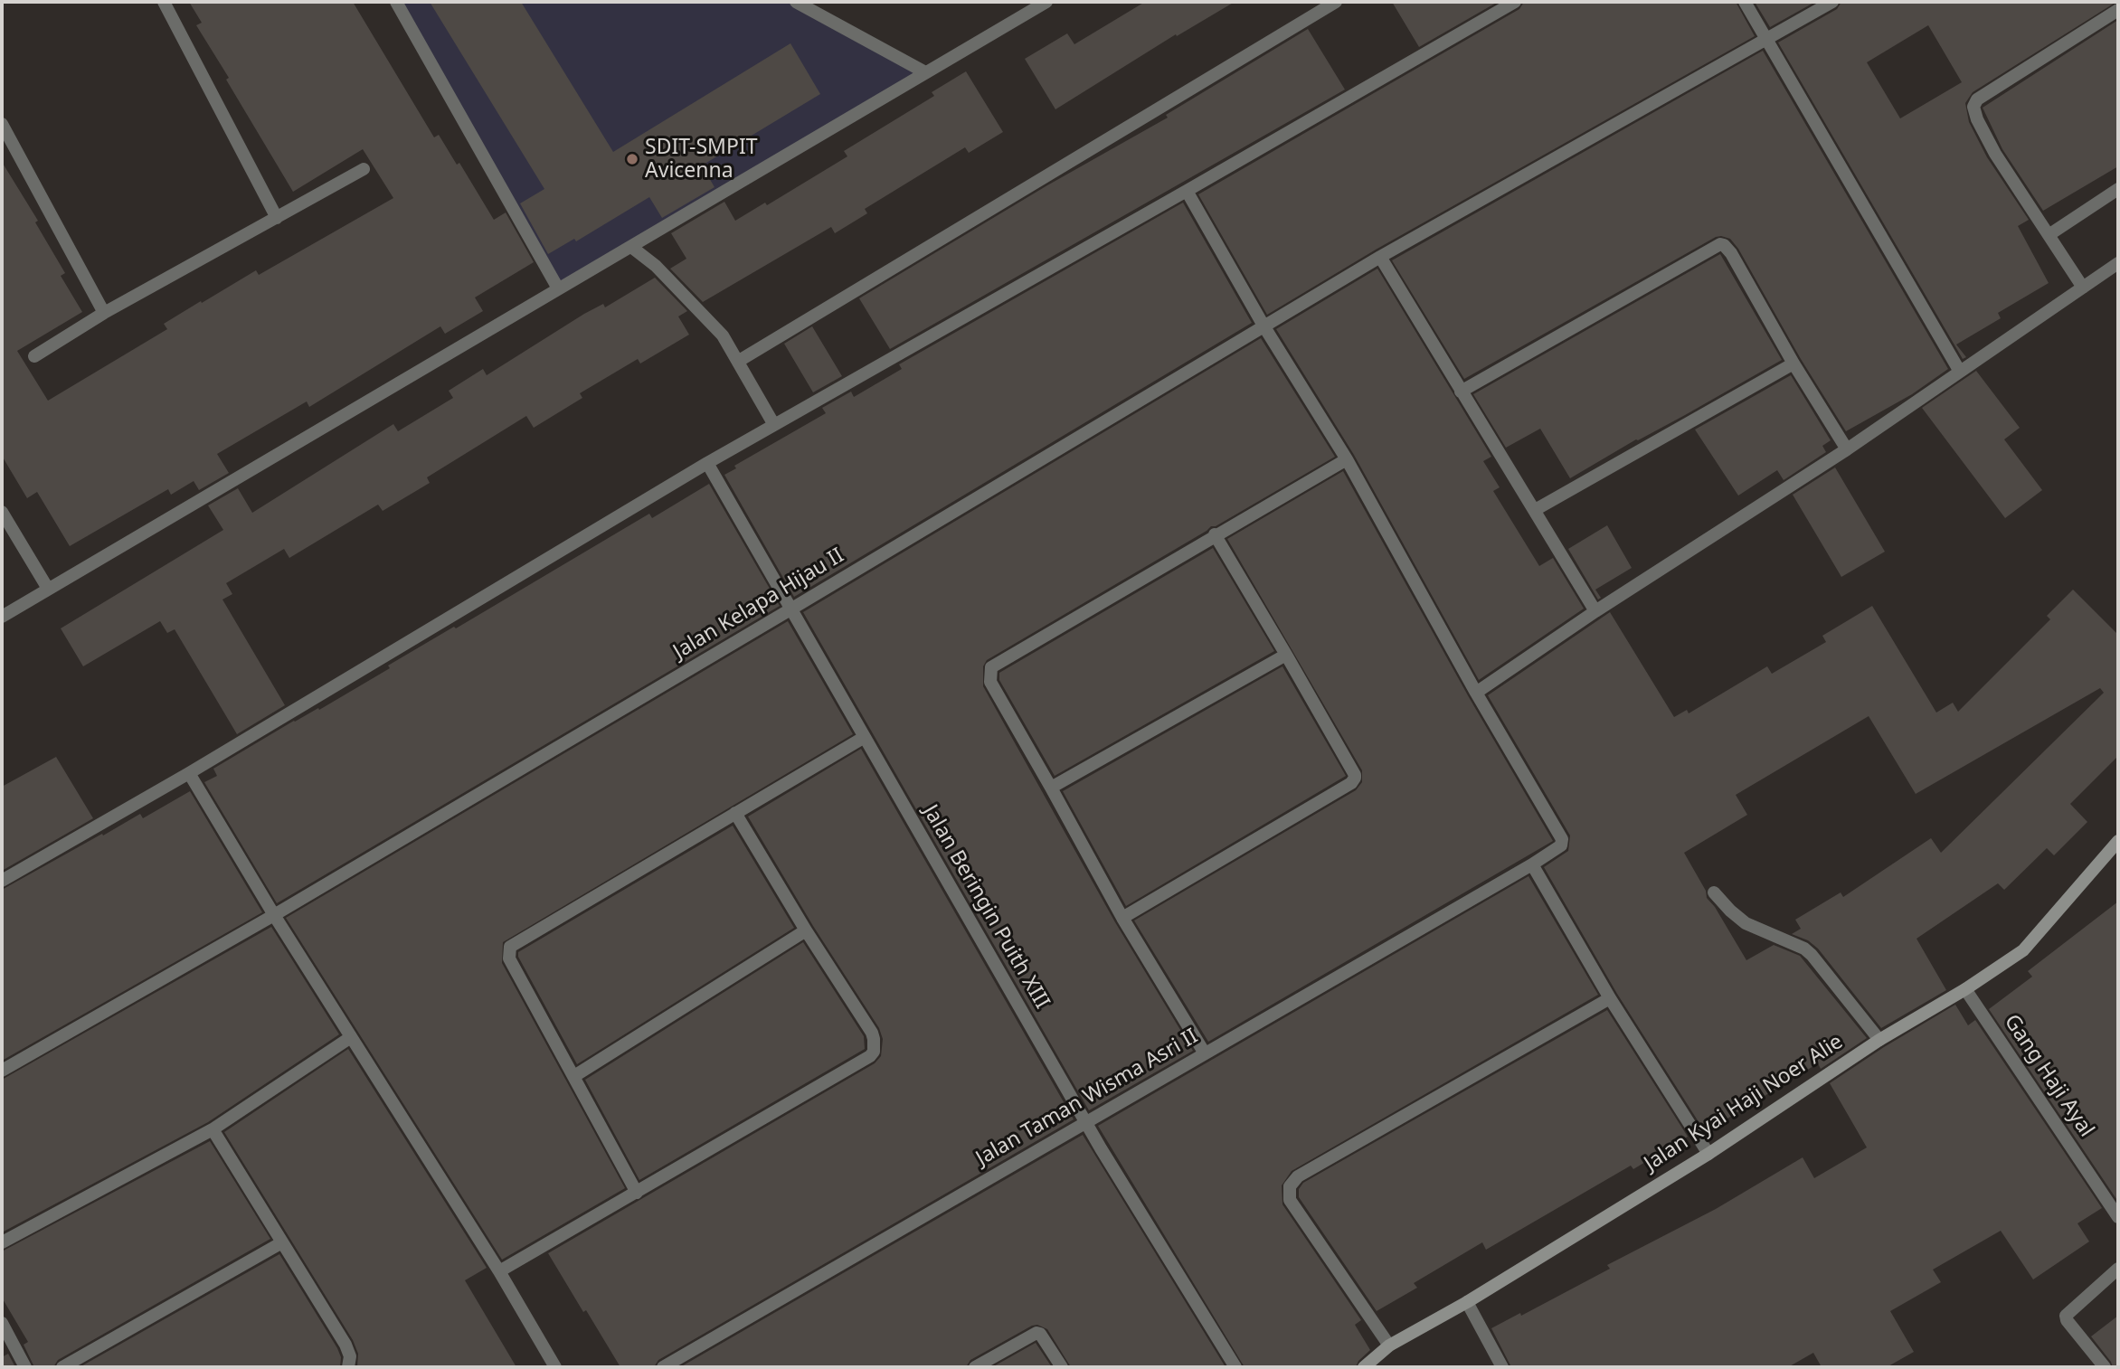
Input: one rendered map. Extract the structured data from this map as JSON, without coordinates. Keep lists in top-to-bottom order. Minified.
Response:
{"streets":{"street":["Jalan Kelapa Hijau II","Jalan Beringin Puith XIII","Gang Haji Ayal","Jalan Taman Wisma Asri II","Jalan Kyai Haji Noer Alie"]},"crossings":[["Jalan Kelapa Hijau II","Jalan Beringin Puith XIII"],["Jalan Beringin Puith XIII","Jalan Taman Wisma Asri II"],["Gang Haji Ayal","Jalan Kyai Haji Noer Alie"]],"places":["SDIT-SMPIT Avicenna"]}
